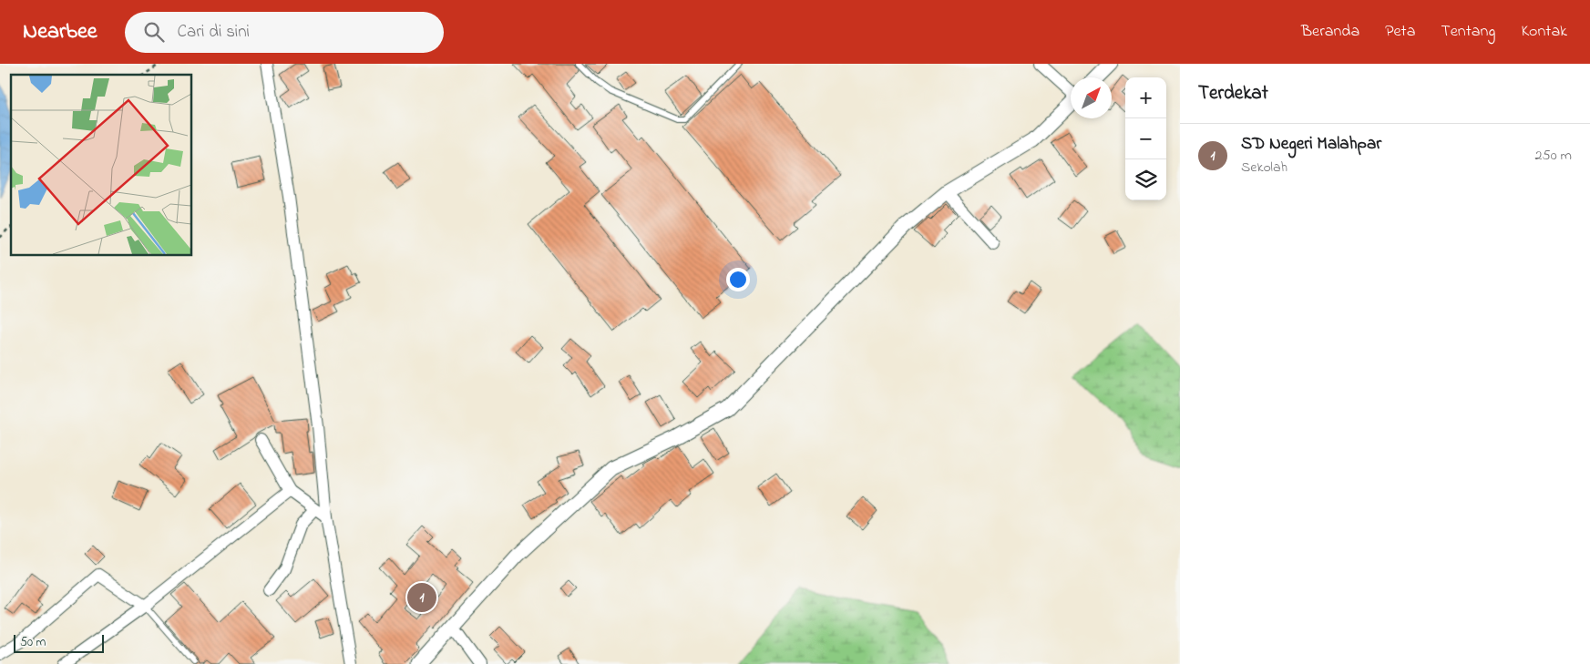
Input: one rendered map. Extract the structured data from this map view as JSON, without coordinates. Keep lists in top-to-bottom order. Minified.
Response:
{"scale_bar":"50 m","north":"top right","page":{"header":"Nearbee","search":"Cari di sini","nav":["Beranda","Peta","Tentang","Kontak"],"heading":"Terdekat","map_buttons":["+","−"],"list":[{"mark":"1","name":"SD Negeri Malahpar","note":"Sekolah","value":"250 m"}],"pins":"1","scale":"50 m"}}
